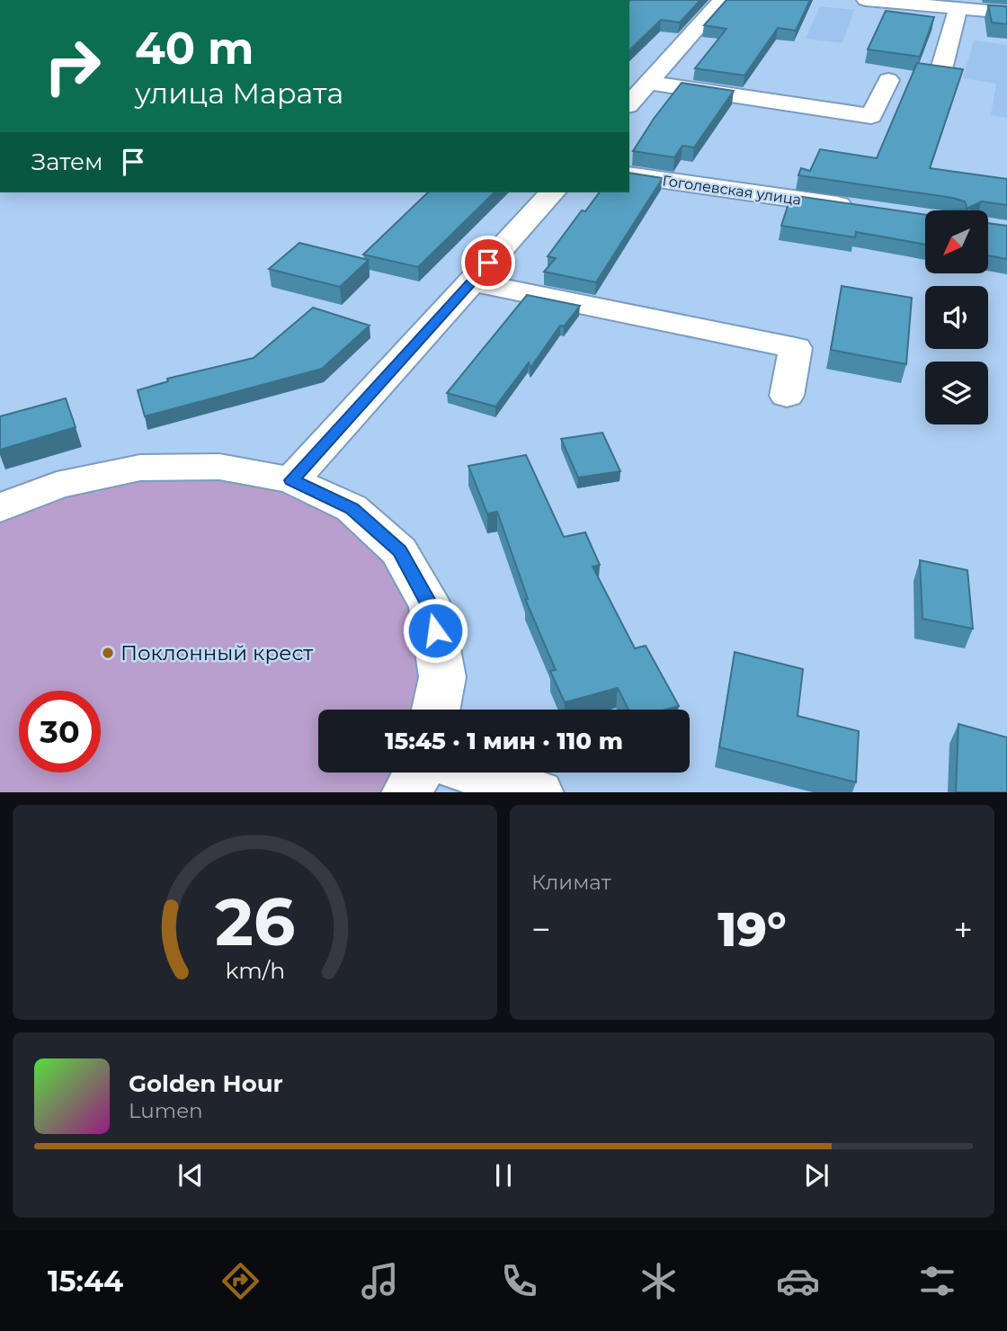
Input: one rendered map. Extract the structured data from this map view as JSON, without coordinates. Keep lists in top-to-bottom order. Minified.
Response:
{"streets":{"street":["Гоголевская улица"]},"places":["Поклонный крест"],"north":"bottom left","page":{"turn":["40 m","улица Марата"],"then":"Затем","limit":"30","trip":"15:45 · 1 мин · 110 m","tile":"Климат","heat":["−","19°","+"],"song":["Golden Hour","Lumen"],"tabs":"15:44","gauge":["26","km/h"]}}
